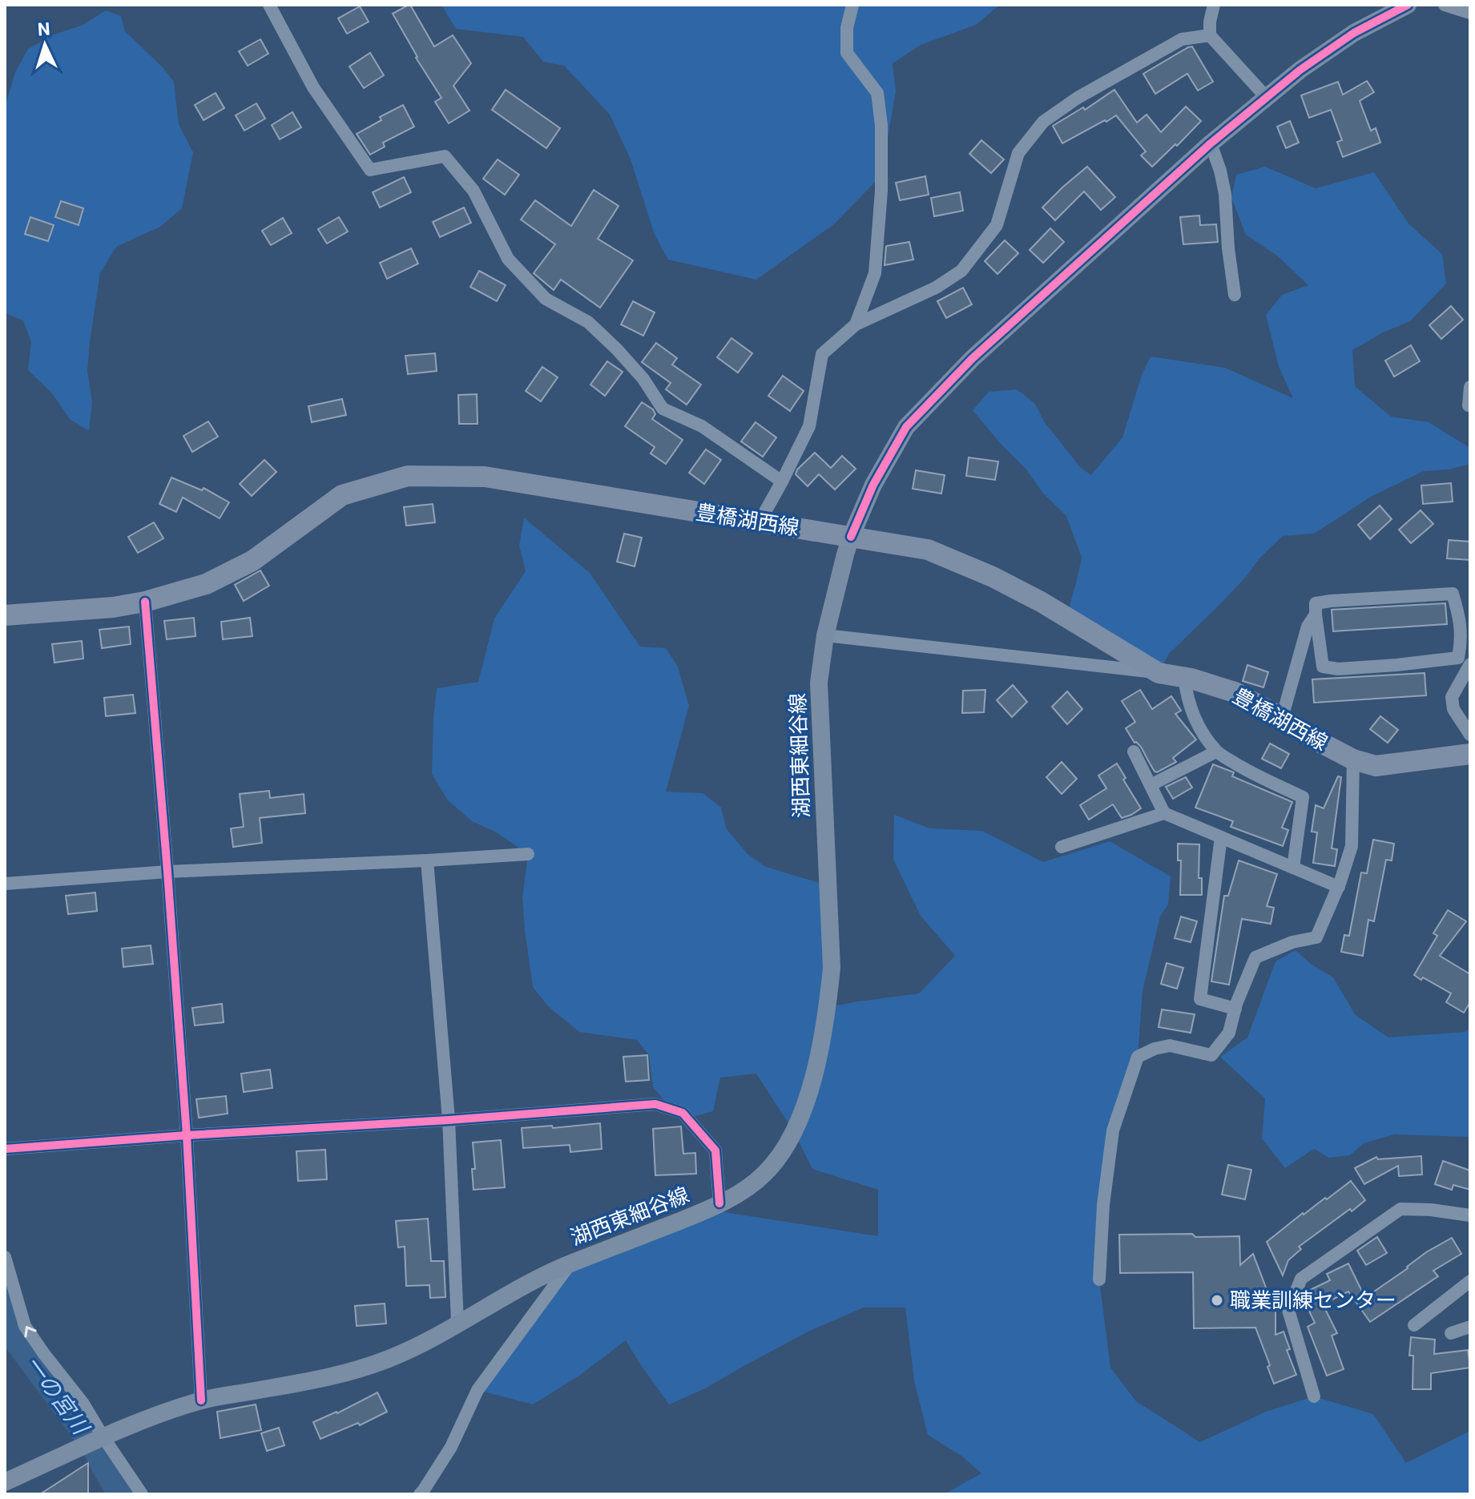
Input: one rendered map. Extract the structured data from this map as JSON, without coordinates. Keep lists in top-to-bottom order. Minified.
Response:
{"streets":{"main road":["豊橋湖西線","湖西東細谷線"]},"crossings":[["豊橋湖西線","湖西東細谷線"]],"water":["一の宮川"],"places":["職業訓練センター"],"north":"top"}
